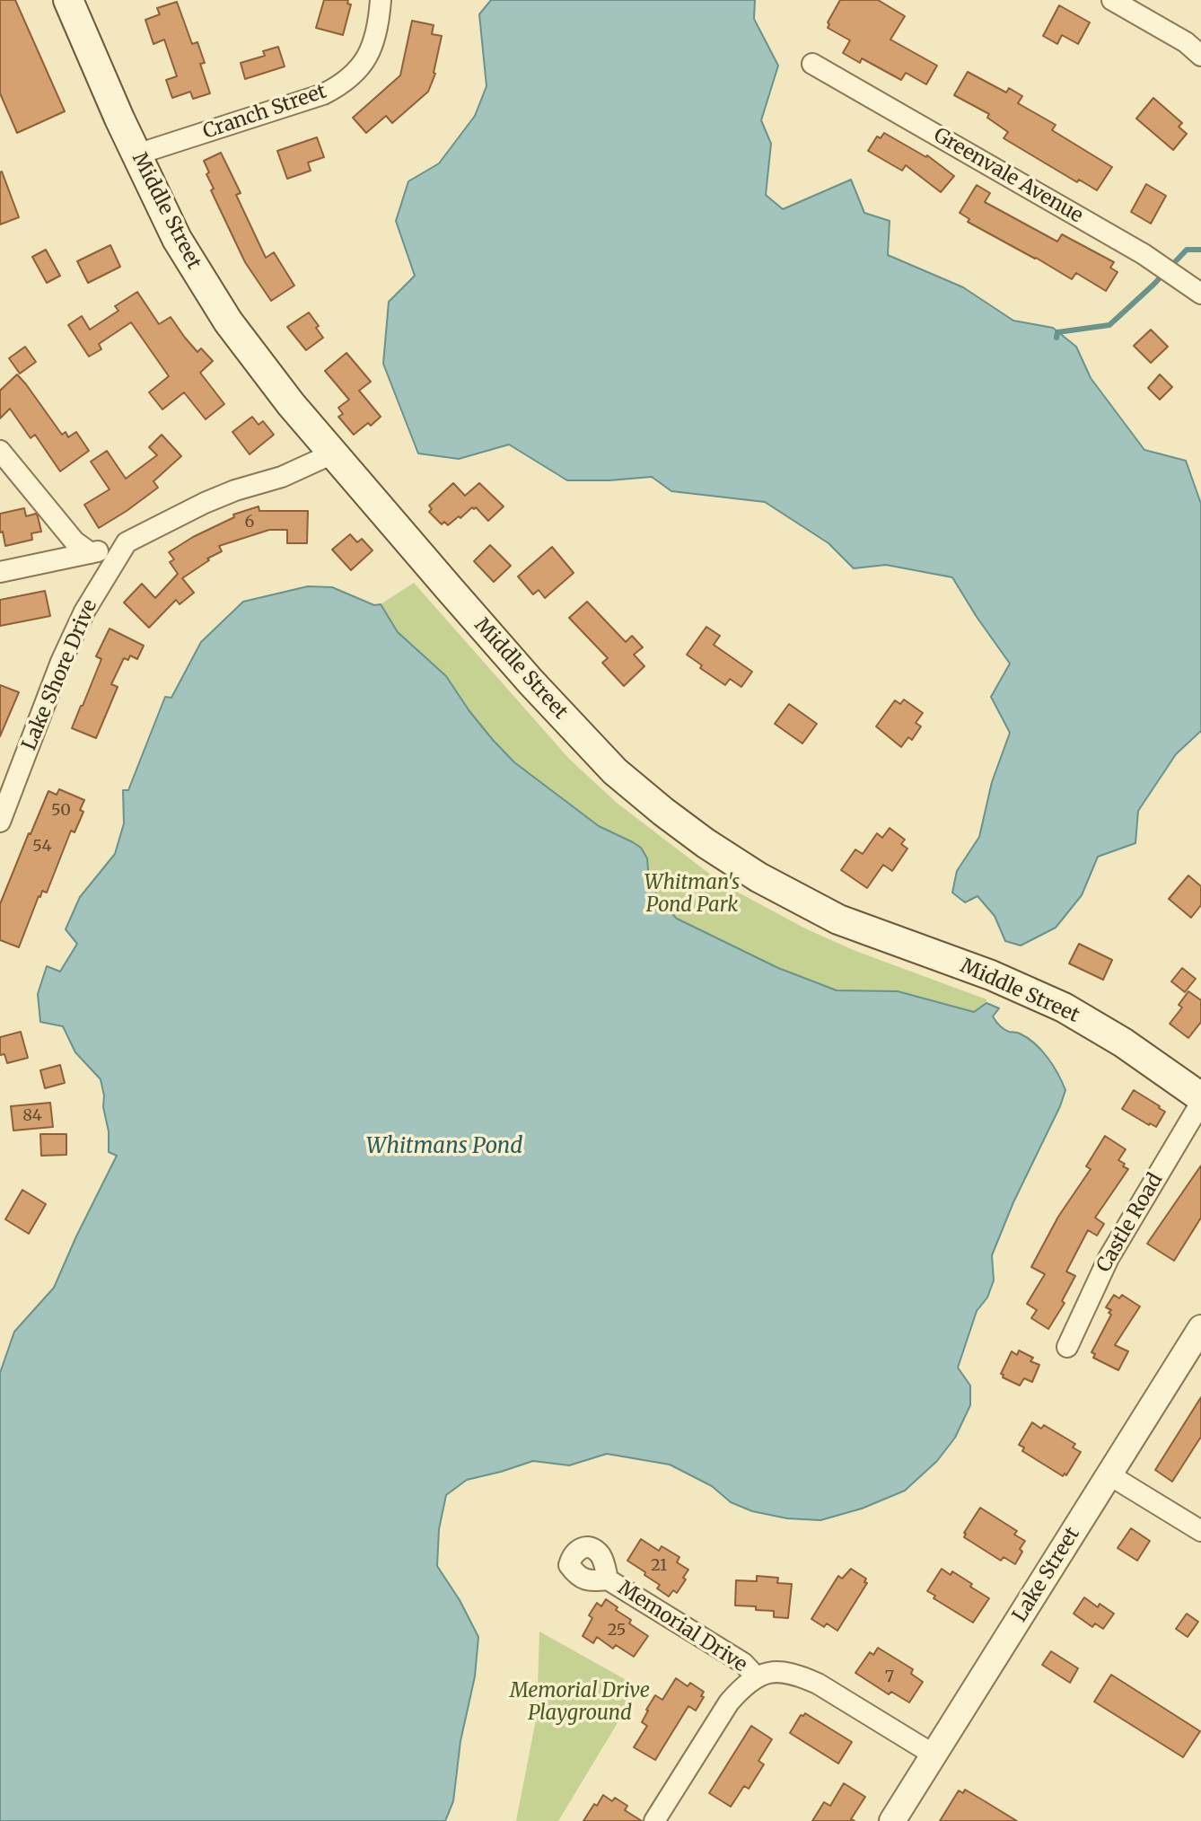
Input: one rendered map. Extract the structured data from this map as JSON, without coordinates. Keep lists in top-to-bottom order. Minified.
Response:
{"streets":{"main road":["Middle Street"],"street":["Cranch Street","Greenvale Avenue","Lake Shore Drive","Castle Road","Lake Street","Memorial Drive"]},"crossings":[["Cranch Street","Middle Street"],["Middle Street","Castle Road"],["Lake Street","Memorial Drive"]],"water":["Whitmans Pond"],"parks":["Whitman's Pond Park","Memorial Drive Playground"],"house_numbers":["6","50","54","84","21","25","7"]}
